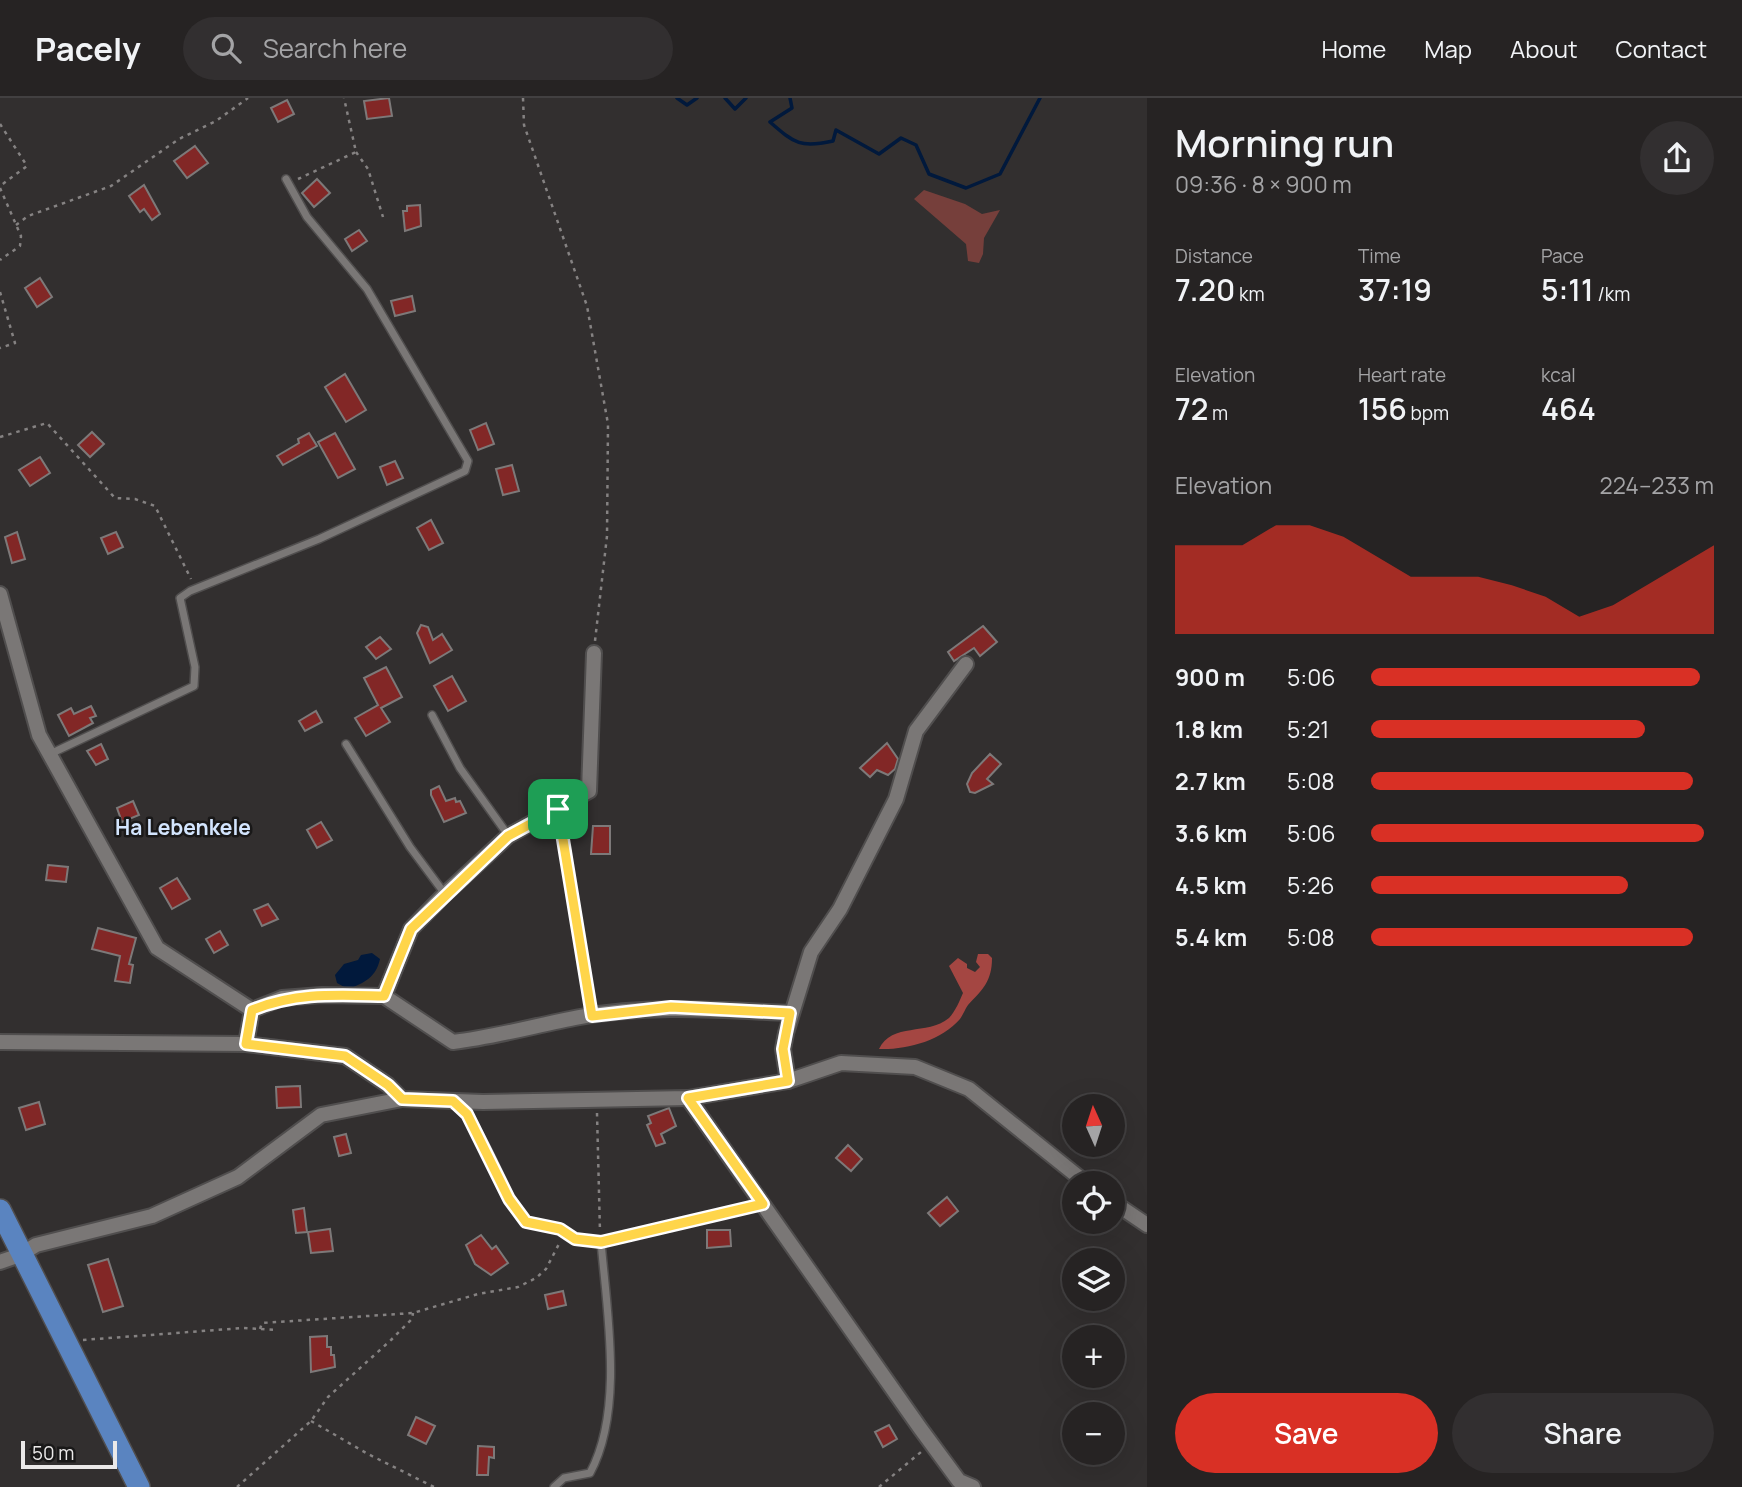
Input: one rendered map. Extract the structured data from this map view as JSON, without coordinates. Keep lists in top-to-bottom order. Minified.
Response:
{"districts":["Ha Lebenkele"],"scale_bar":"50 m","north":"top","page":{"header":"Pacely","search":"Search here","nav":["Home","Map","About","Contact"],"heading":["Morning run","09:36 · 8 × 900 m"],"stats":[["Distance","7.20 km"],["Time","37:19"],["Pace","5:11 /km"],["Elevation","72 m"],["Heart rate","156 bpm"],["kcal","464"]],"chart":["Elevation","224–233 m"],"list":[{"name":"900 m","note":"5:06"},{"name":"1.8 km","note":"5:21"},{"name":"2.7 km","note":"5:08"},{"name":"3.6 km","note":"5:06"},{"name":"4.5 km","note":"5:26"},{"name":"5.4 km","note":"5:08"}],"map_buttons":["+","−"],"buttons":["Save","Share"],"scale":"50 m"}}
